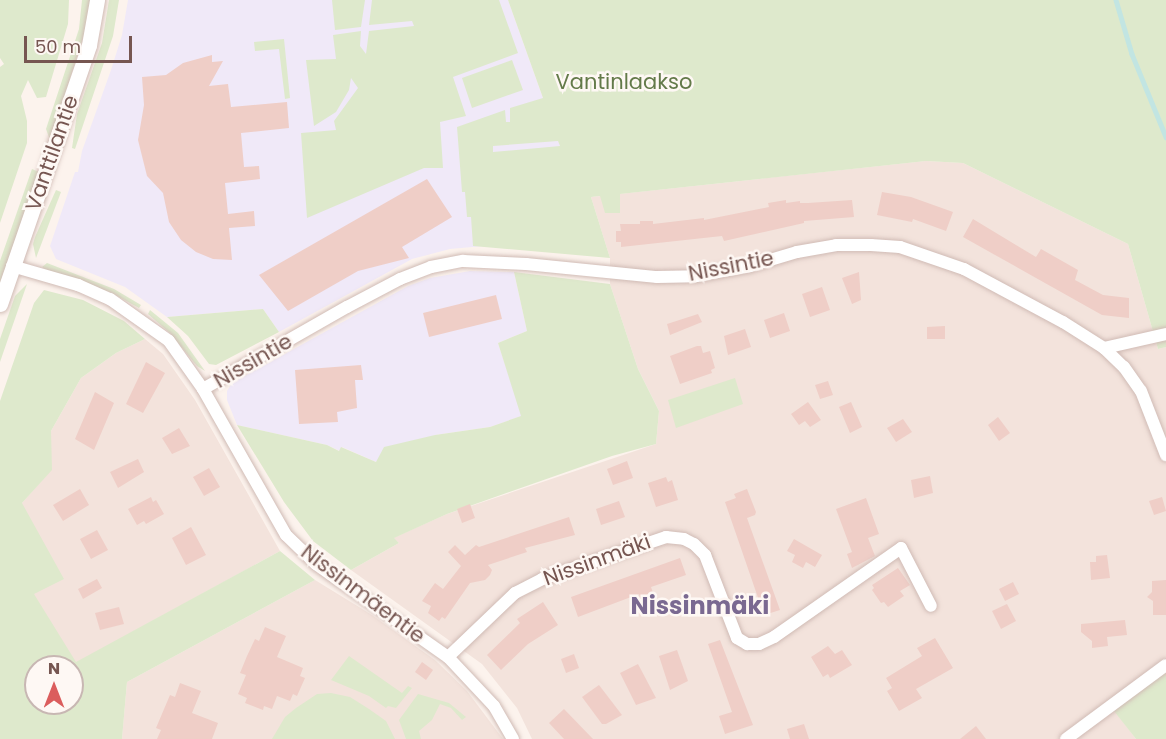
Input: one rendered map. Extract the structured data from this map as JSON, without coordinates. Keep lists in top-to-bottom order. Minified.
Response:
{"streets":{"street":["Vanttilantie","Nissintie","Nissinmäki","Nissinmäentie"]},"crossings":[["Vanttilantie","Nissinmäentie"],["Nissintie","Nissinmäentie"],["Nissinmäki","Nissinmäentie"]],"districts":["Nissinmäki"],"parks":["Vantinlaakso"],"scale_bar":"50 m","north":"top"}
